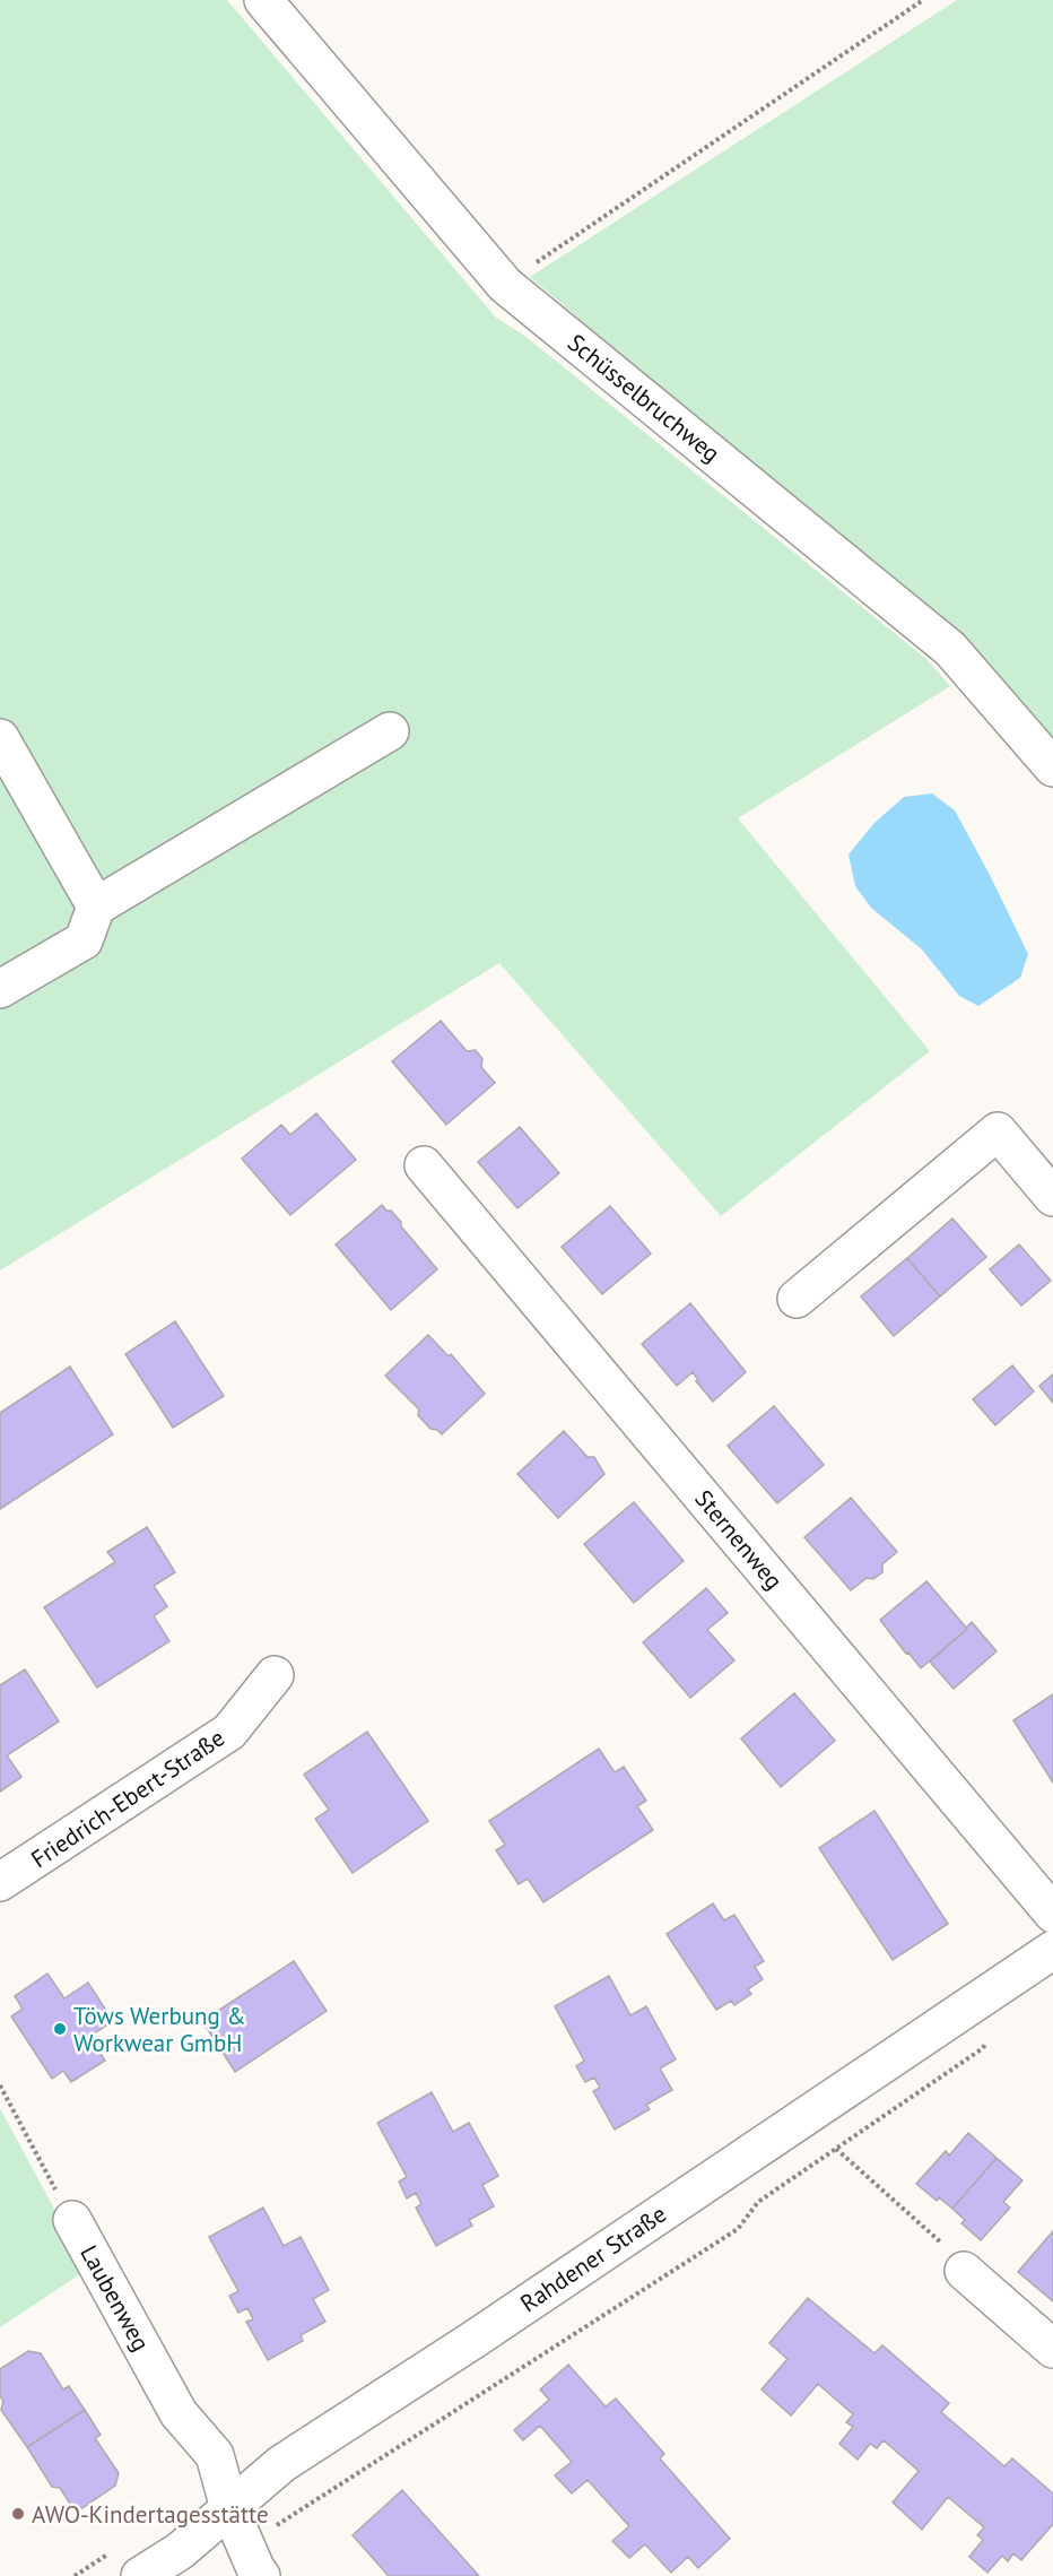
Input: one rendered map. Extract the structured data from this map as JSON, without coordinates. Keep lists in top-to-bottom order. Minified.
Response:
{"streets":{"street":["Schüsselbruchweg","Sternenweg","Friedrich-Ebert-Straße","Rahdener Straße","Laubenweg"]},"crossings":[["Rahdener Straße","Laubenweg"]],"places":["Töws Werbung & Workwear GmbH","AWO-Kindertagesstätte"]}
